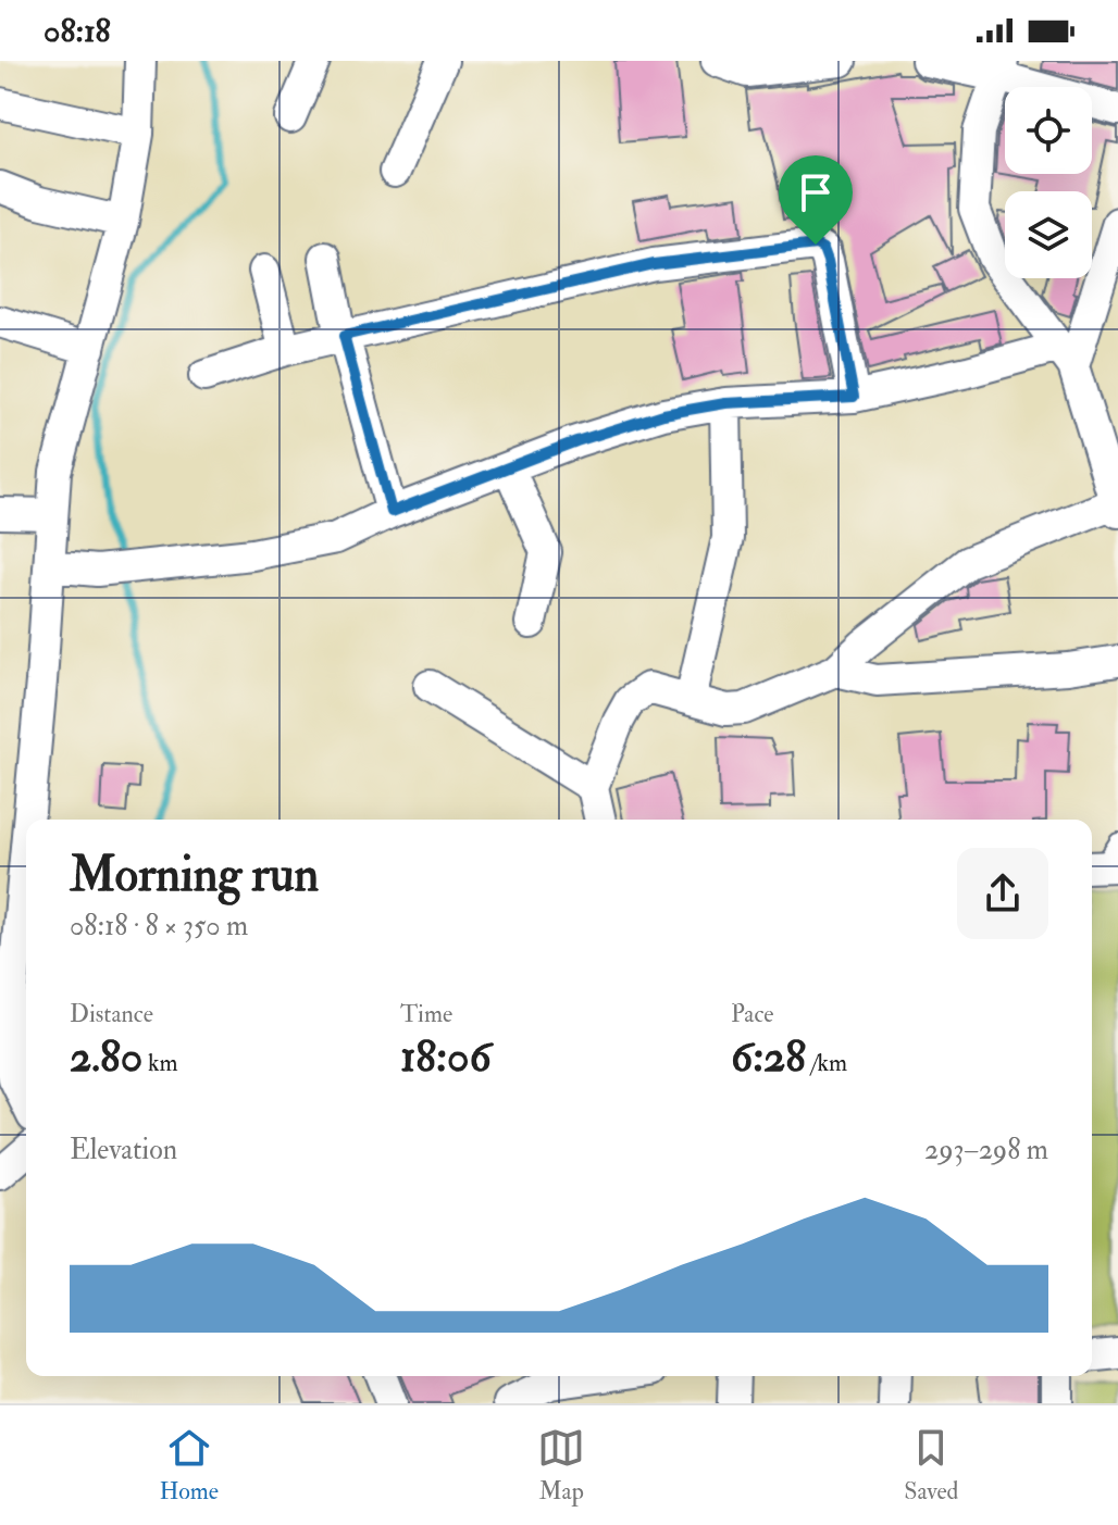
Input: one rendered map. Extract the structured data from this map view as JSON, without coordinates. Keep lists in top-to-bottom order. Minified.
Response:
{"page":{"status":"08:18","heading":["Morning run","08:18 · 8 × 350 m"],"stats":[["Distance","2.80 km"],["Time","18:06"],["Pace","6:28 /km"]],"chart":["Elevation","293–298 m"],"tabs":["Home","Map","Saved"]}}
